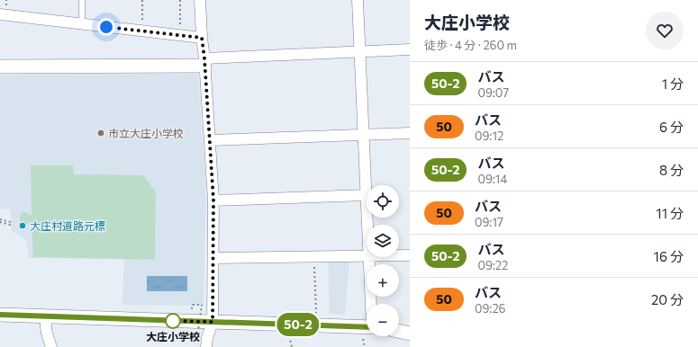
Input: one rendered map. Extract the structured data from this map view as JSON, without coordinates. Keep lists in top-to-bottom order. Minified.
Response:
{"places":["市立大庄小学校","大庄村道路元標","大庄小学校"],"lines":["bus line 50-2"],"page":{"on_map":"50-2","heading":["大庄小学校","徒歩 · 4 分 · 260 m"],"list":[{"mark":"50-2","name":"バス","note":"09:07","value":"1 分"},{"mark":"50","name":"バス","note":"09:12","value":"6 分"},{"mark":"50-2","name":"バス","note":"09:14","value":"8 分"},{"mark":"50","name":"バス","note":"09:17","value":"11 分"},{"mark":"50-2","name":"バス","note":"09:22","value":"16 分"},{"mark":"50","name":"バス","note":"09:26","value":"20 分"}],"map_buttons":["+","−"]}}
